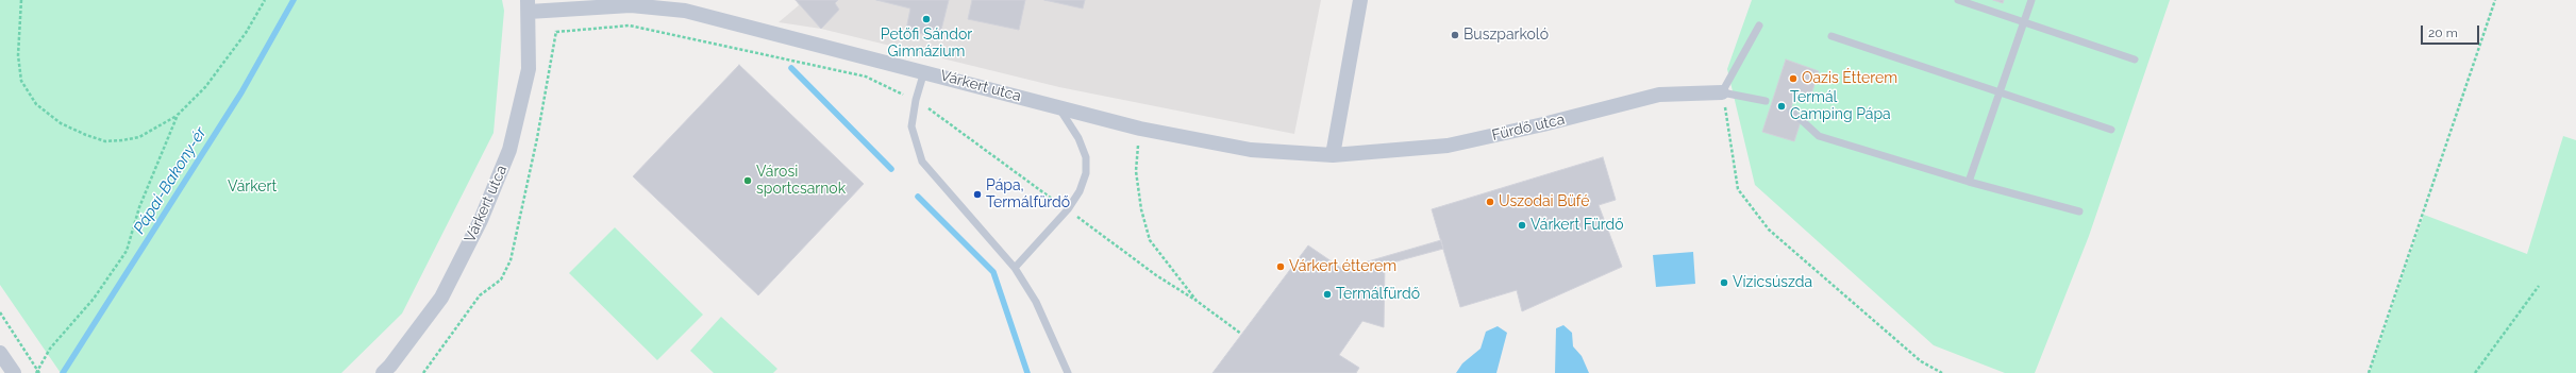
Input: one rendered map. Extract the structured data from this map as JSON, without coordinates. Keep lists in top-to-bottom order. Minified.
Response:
{"streets":{"street":["Várkert utca","Fürdő utca"]},"crossings":[["Várkert utca","Fürdő utca"]],"water":["Pápai-Bakony-ér"],"parks":["Várkert"],"places":["Petőfi Sándor Gimnázium","Buszparkoló","Oazis Étterem","Termál Camping Pápa","Városi sportcsarnok","Pápa, Termálfürdő","Uszodai Büfé","Várkert Fürdő","Várkert étterem","Vízicsúszda","Termálfürdő"],"scale_bar":"20 m"}
